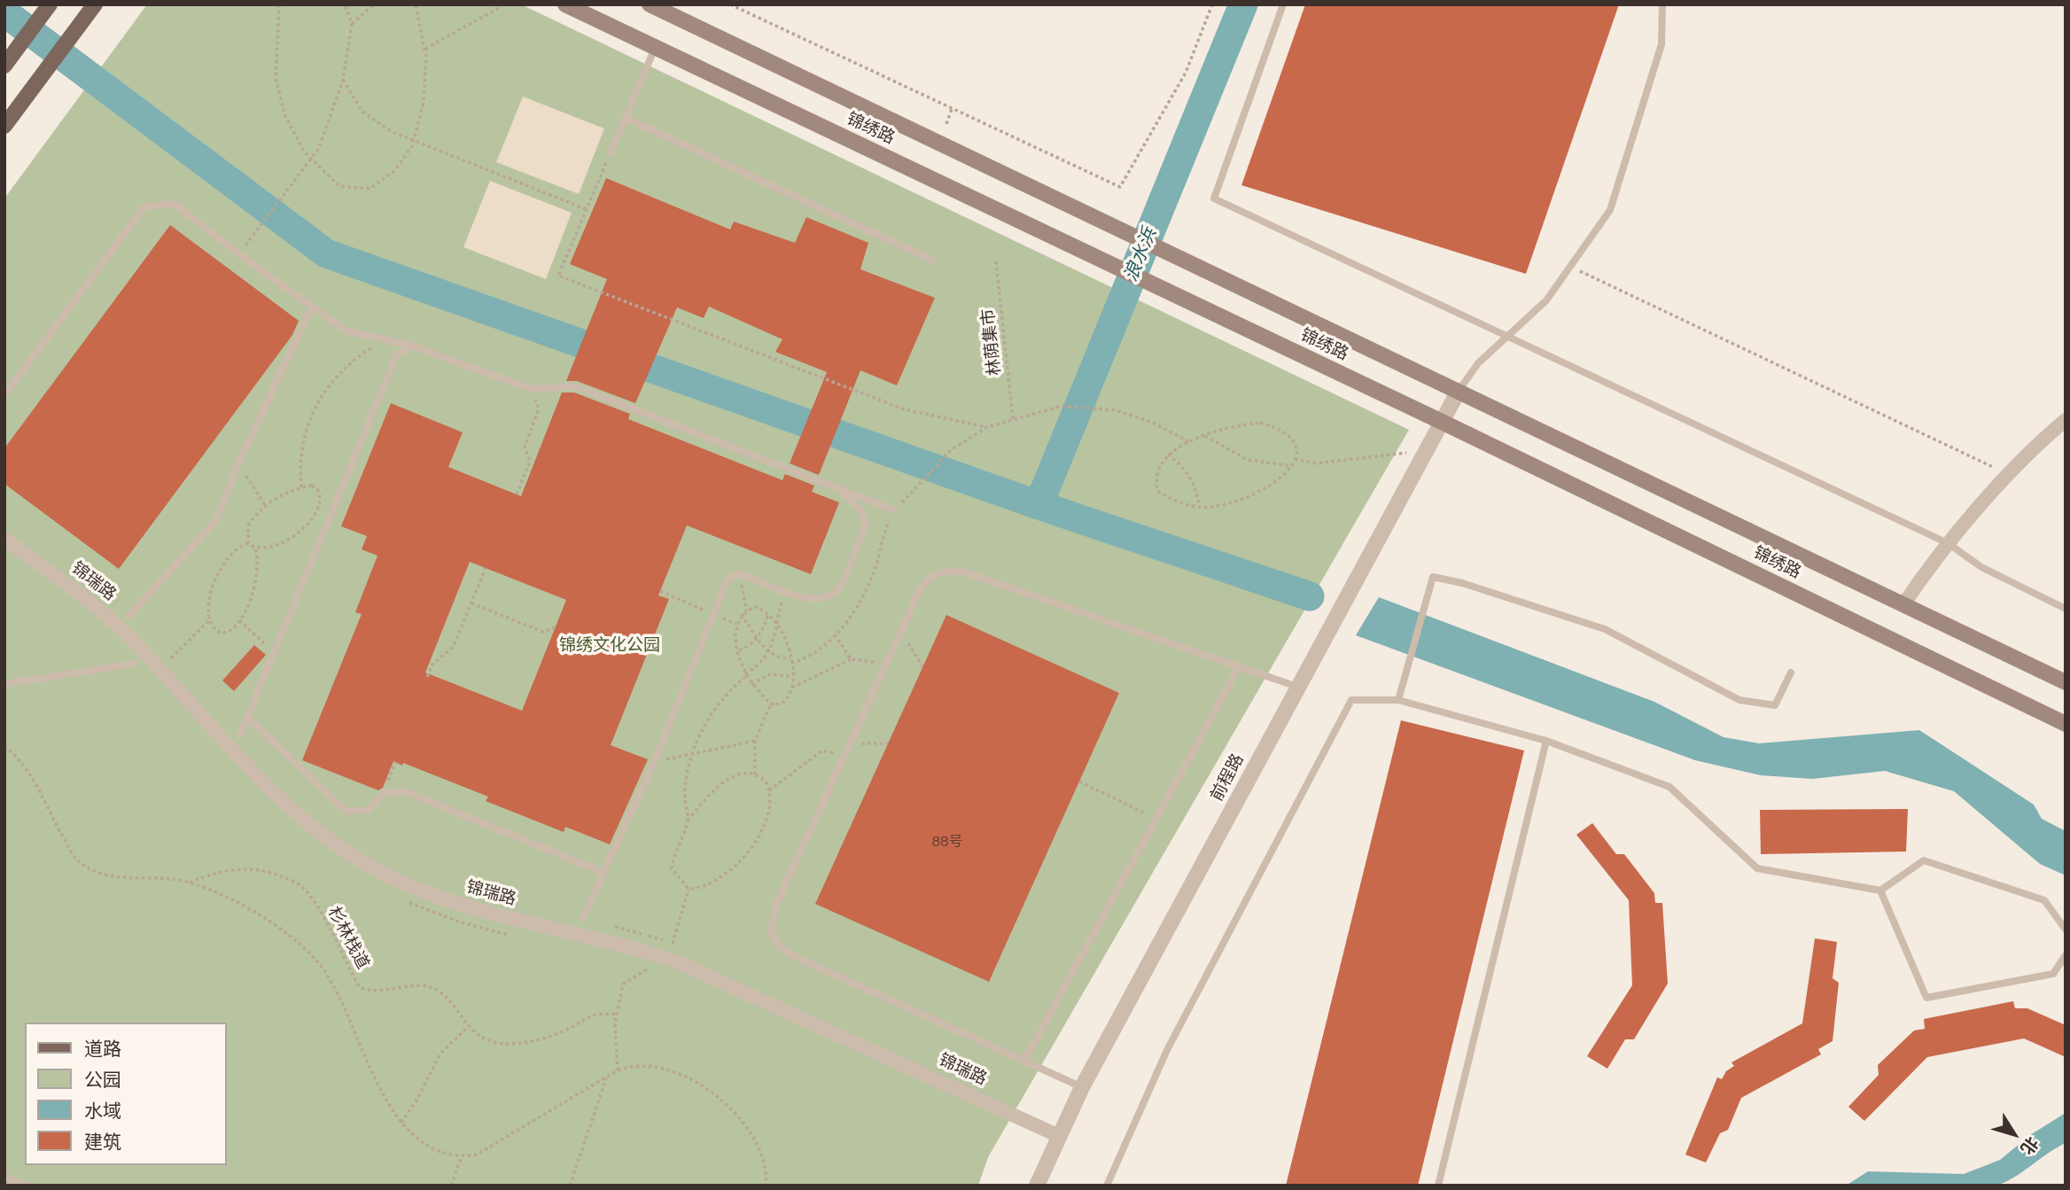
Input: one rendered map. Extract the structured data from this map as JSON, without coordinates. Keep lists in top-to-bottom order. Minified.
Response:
{"streets":{"main road":["锦绣路"],"street":["锦瑞路","前程路"],"path":["林荫集市","杉林栈道"]},"crossings":[["锦绣路","前程路"],["锦瑞路","前程路"]],"water":["浪水浜"],"parks":["锦绣文化公园"],"house_numbers":["88号"],"legend":["道路","公园","水域","建筑"],"north":"bottom right"}
